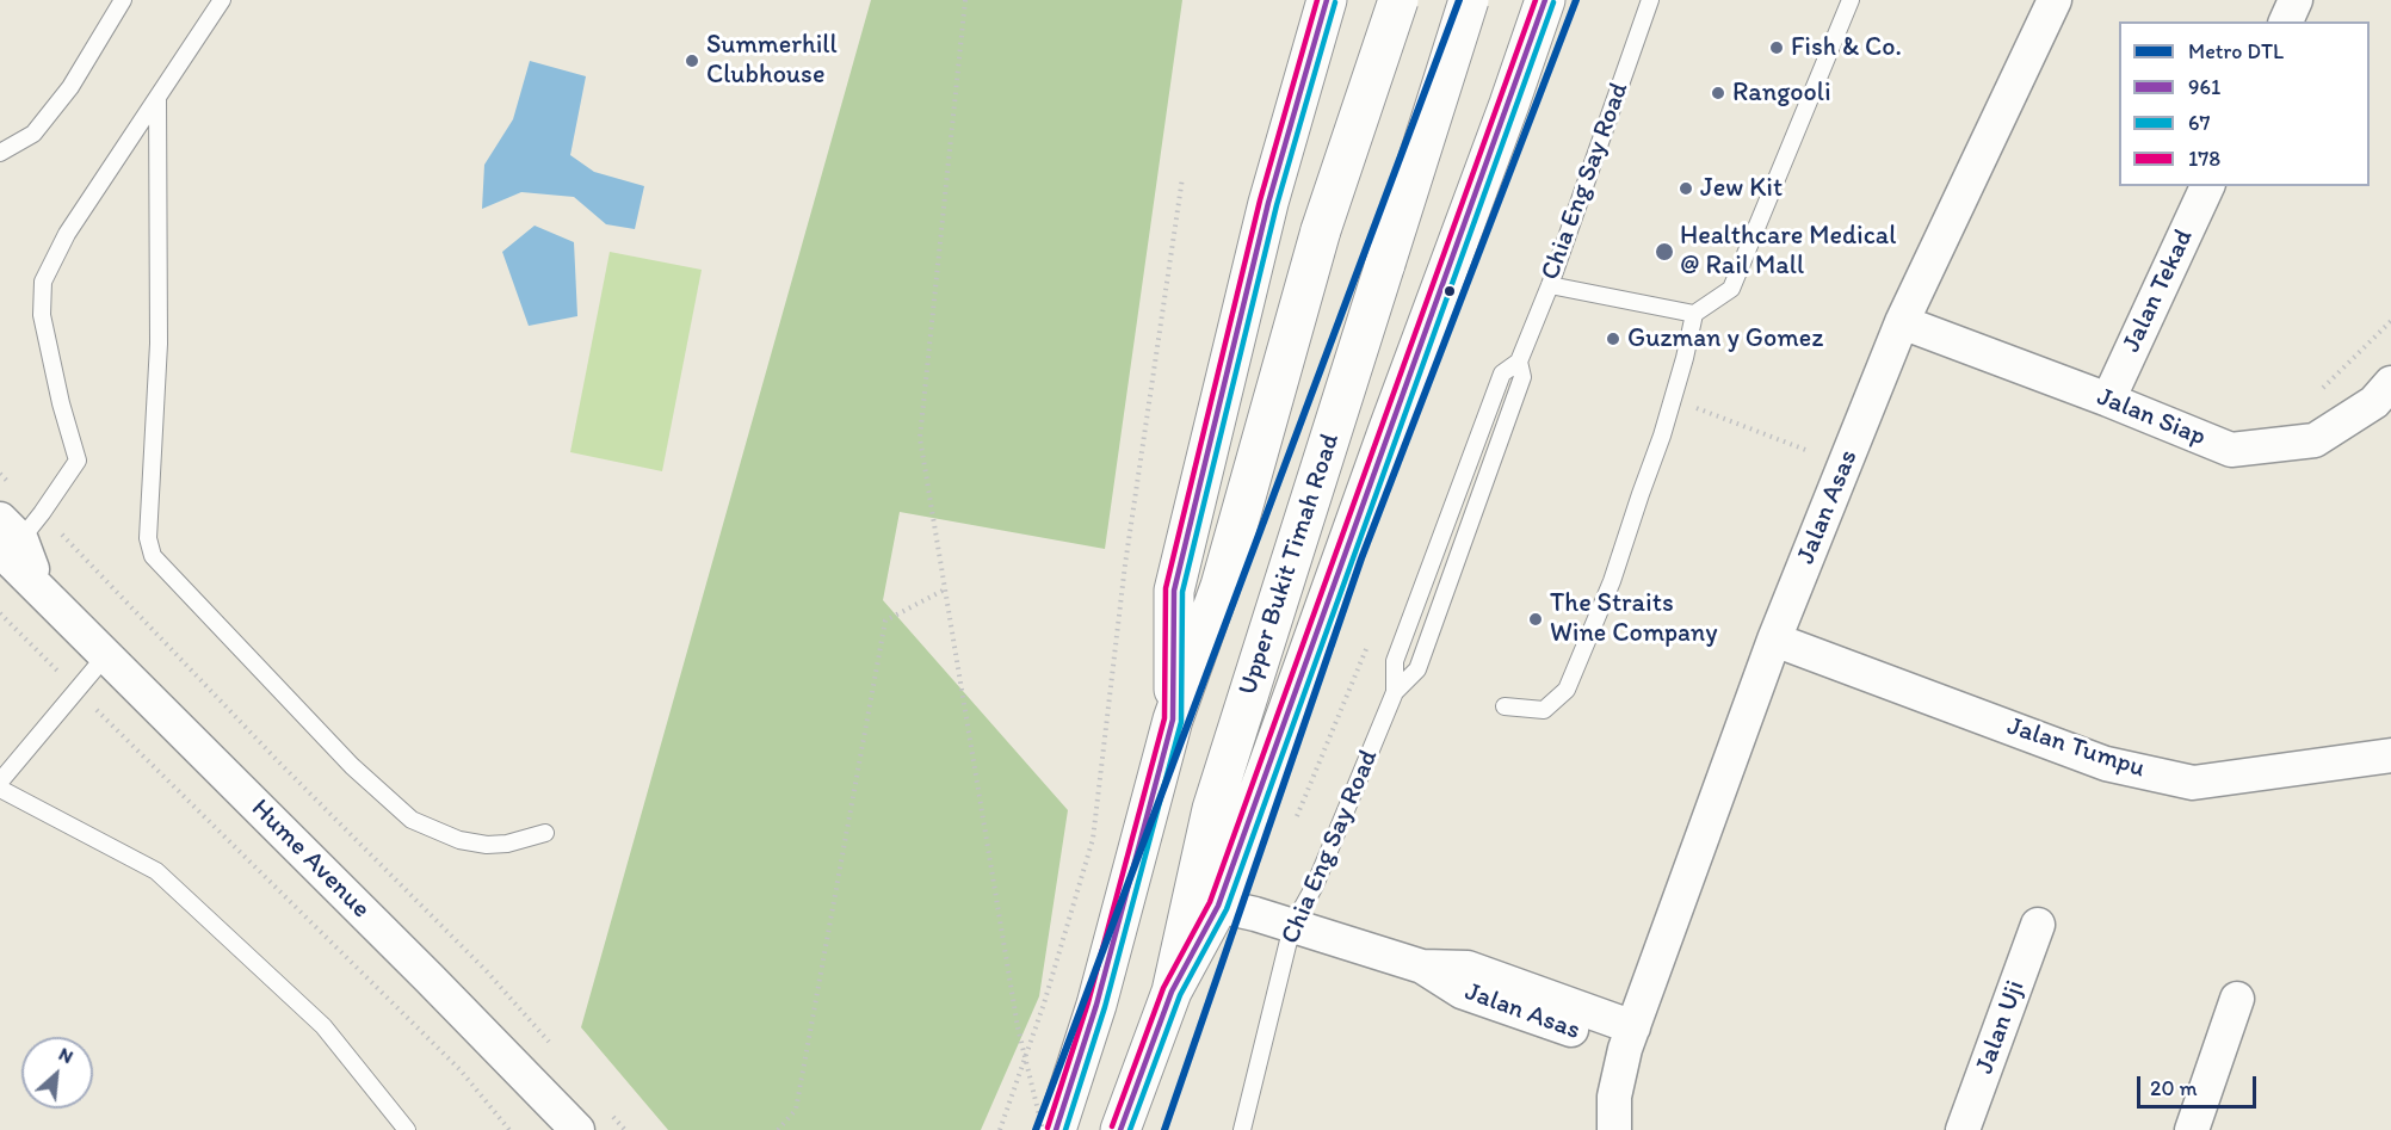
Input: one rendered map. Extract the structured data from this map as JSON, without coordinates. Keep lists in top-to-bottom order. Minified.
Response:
{"streets":{"highway":["Upper Bukit Timah Road"],"street":["Jalan Tekad","Jalan Siap","Jalan Asas","Jalan Tumpu","Hume Avenue","Jalan Uji"],"lane":["Chia Eng Say Road"]},"crossings":[["Chia Eng Say Road","Jalan Asas"],["Jalan Tekad","Jalan Siap"],["Jalan Siap","Jalan Asas"],["Jalan Asas","Jalan Tumpu"]],"places":["Fish & Co.","Summerhill Clubhouse","Rangooli","Jew Kit","Healthcare Medical @ Rail Mall","Guzman y Gomez","The Straits Wine Company"],"lines":["metro line DTL","transit line 961","transit line 178","transit line 67"],"legend":["Metro DTL","961","67","178"],"scale_bar":"20 m","north":"top right"}
